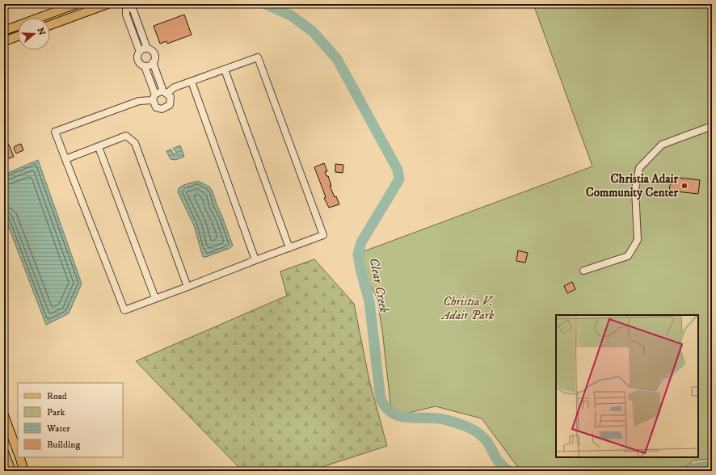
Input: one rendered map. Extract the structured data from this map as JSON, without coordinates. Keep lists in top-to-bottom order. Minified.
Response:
{"water":["Clear Creek"],"parks":["Christia V. Adair Park"],"places":["Christia Adair Community Center"],"legend":["Road","Park","Water","Building"],"north":"right"}
